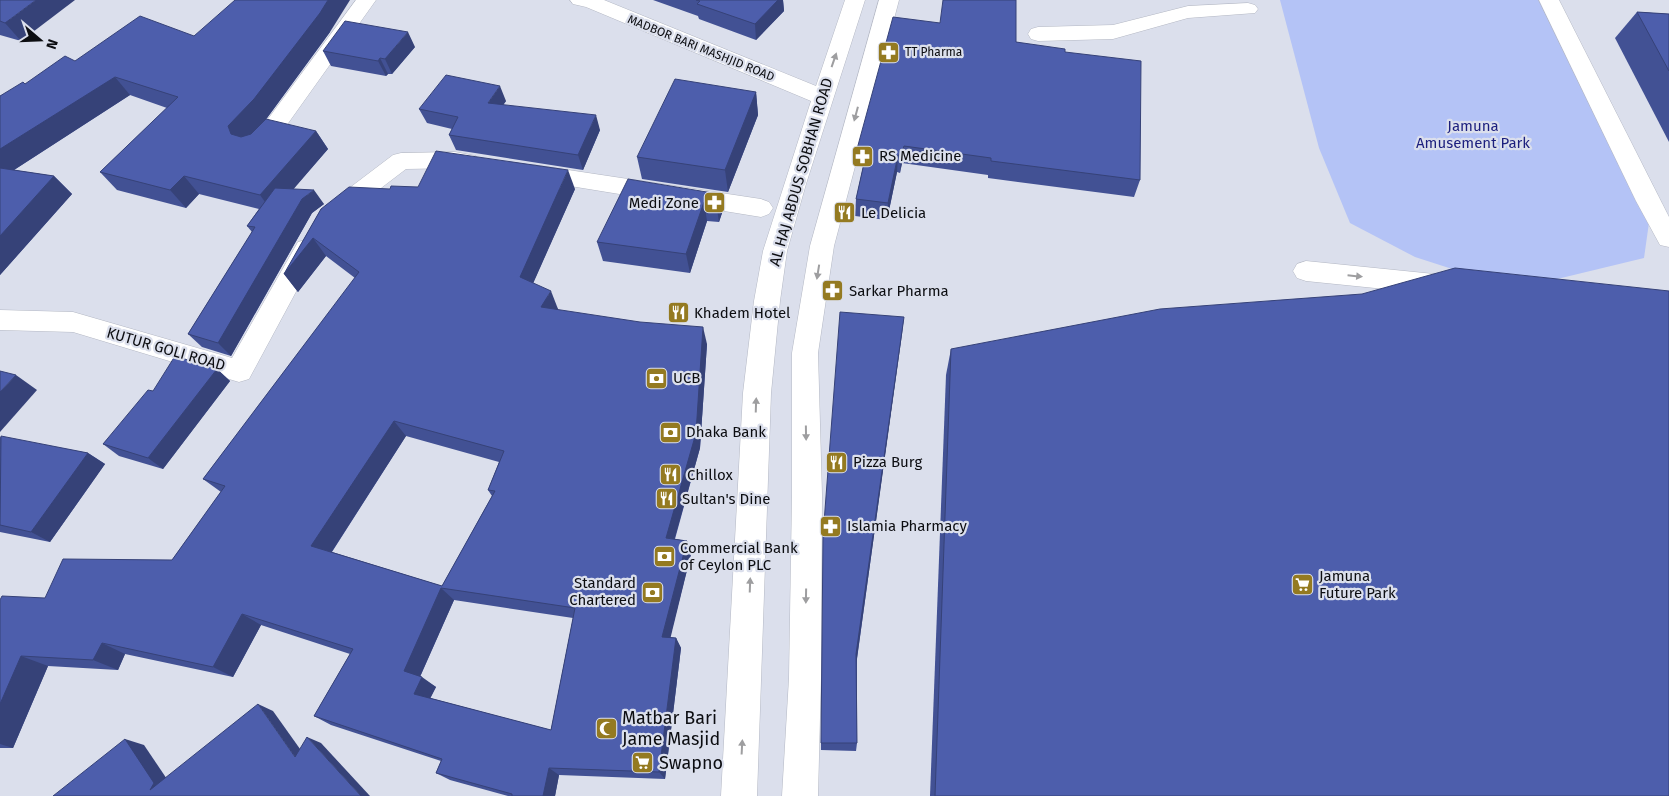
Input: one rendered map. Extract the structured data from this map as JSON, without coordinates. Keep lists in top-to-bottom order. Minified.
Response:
{"streets":{"street":["MADBOR BARI MASHJID ROAD","AL HAJ ABDUS SOBHAN ROAD","KUTUR GOLI ROAD"]},"crossings":[["MADBOR BARI MASHJID ROAD","AL HAJ ABDUS SOBHAN ROAD"]],"parks":["Jamuna Amusement Park"],"places":{"pharmacy":["TT Pharma","RS Medicine","Medi Zone","Sarkar Pharma","Islamia Pharmacy"],"restaurant":["Le Delicia","Khadem Hotel","Pizza Burg","Chillox","Sultan's Dine"],"bank":["UCB","Dhaka Bank","Commercial Bank of Ceylon PLC","Standard Chartered"],"supermarket":["Jamuna Future Park","Swapno"],"mosque":["Matbar Bari Jame Masjid"]},"north":"right"}
